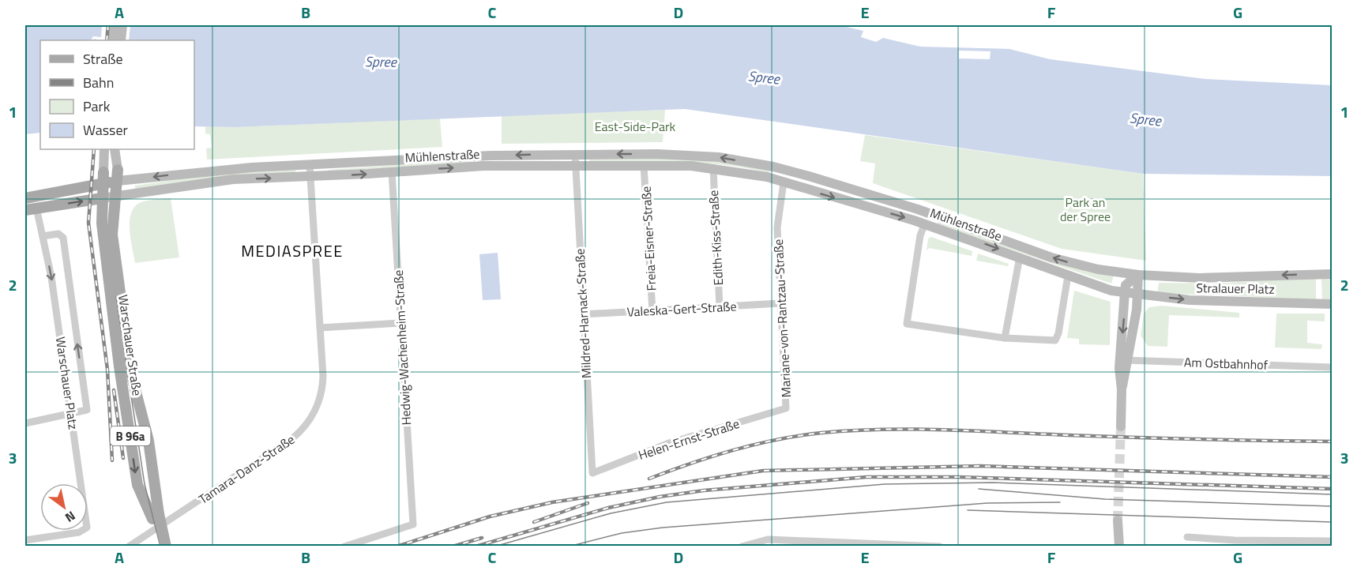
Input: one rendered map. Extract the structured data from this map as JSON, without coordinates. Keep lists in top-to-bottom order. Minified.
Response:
{"streets":{"main road":["Mühlenstraße","Stralauer Platz","Warschauer Straße","B 96a"],"street":["Edith-Kiss-Straße","Freia-Eisner-Straße","Valeska-Gert-Straße","Mildred-Harnack-Straße","Mariane-von-Rantzau-Straße","Hedwig-Wachenheim-Straße","Am Ostbahnhof","Warschauer Platz","Helen-Ernst-Straße","Tamara-Danz-Straße"]},"crossings":[["Mühlenstraße","Edith-Kiss-Straße"],["Mühlenstraße","Freia-Eisner-Straße"],["Mühlenstraße","Stralauer Platz"],["Mühlenstraße","Mildred-Harnack-Straße"],["Mühlenstraße","Mariane-von-Rantzau-Straße"],["Mühlenstraße","Warschauer Straße"],["Mühlenstraße","Hedwig-Wachenheim-Straße"],["Mühlenstraße","B 96a"],["Mühlenstraße","Tamara-Danz-Straße"],["Edith-Kiss-Straße","Valeska-Gert-Straße"],["Freia-Eisner-Straße","Valeska-Gert-Straße"],["Valeska-Gert-Straße","Mildred-Harnack-Straße"],["Valeska-Gert-Straße","Mariane-von-Rantzau-Straße"],["Mildred-Harnack-Straße","Helen-Ernst-Straße"],["Mariane-von-Rantzau-Straße","Helen-Ernst-Straße"],["Warschauer Straße","B 96a"]],"districts":["MEDIASPREE"],"water":["Spree"],"parks":["East-Side-Park","Park an der Spree"],"legend":["Straße","Bahn","Park","Wasser"],"north":"bottom right","grid":{"columns":["A","B","C","D","E","F","G"],"rows":["1","2","3"]}}
